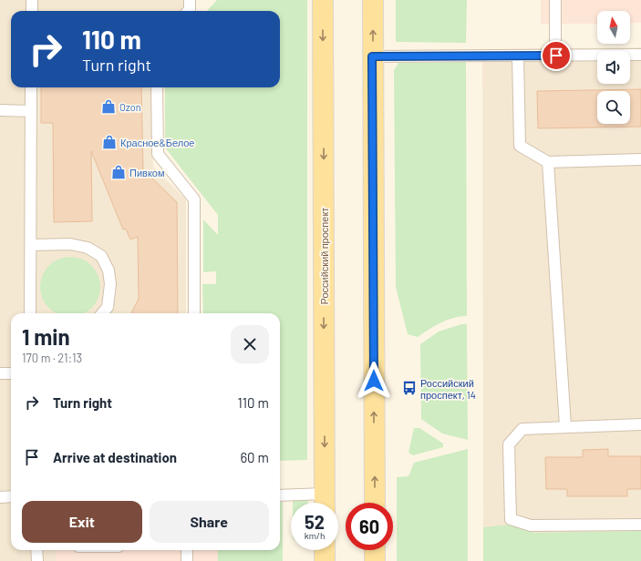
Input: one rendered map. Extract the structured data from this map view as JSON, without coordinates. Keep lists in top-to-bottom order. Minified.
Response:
{"streets":{"main road":["Российский проспект"]},"places":{"shop":["Ozon","Красное&Белое","Пивком"],"bus stop":["Российский проспект, 14"]},"north":"top","page":{"turn":["110 m","Turn right"],"heading":["1 min","170 m · 21:13"],"list":[{"name":"Turn right","value":"110 m"},{"name":"Arrive at destination","value":"60 m"}],"buttons":["Exit","Share"],"speed":"52 km/h","limit":"60"}}
